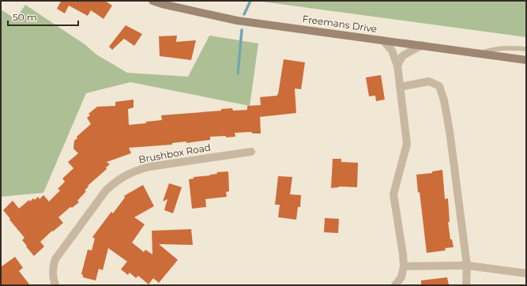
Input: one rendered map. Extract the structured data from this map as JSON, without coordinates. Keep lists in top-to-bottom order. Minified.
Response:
{"streets":{"main road":["Freemans Drive"],"street":["Brushbox Road"]},"scale_bar":"50 m"}
